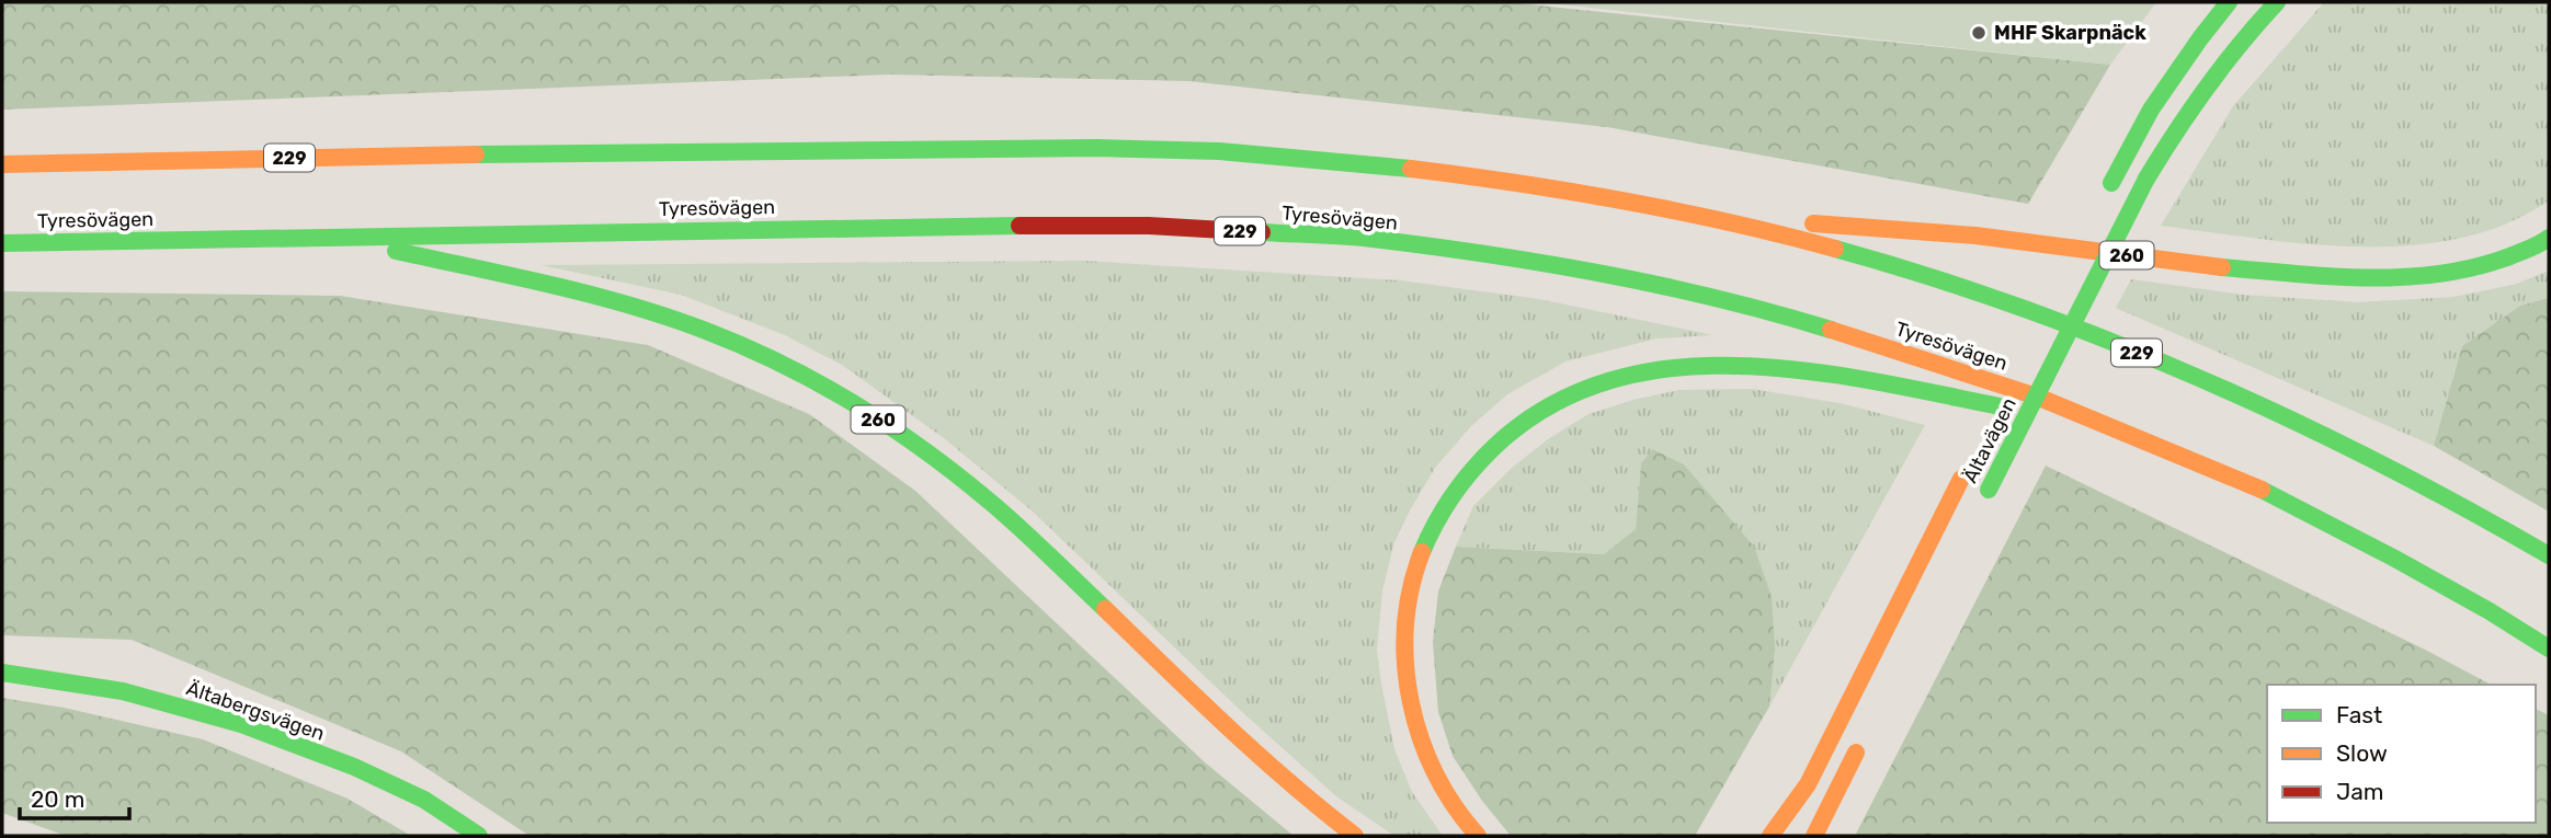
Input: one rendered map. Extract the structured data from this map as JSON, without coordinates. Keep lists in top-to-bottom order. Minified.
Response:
{"streets":{"main road":["229","Tyresövägen","260","Ältavägen","Ältabergsvägen"]},"crossings":[["229","260"],["Tyresövägen","260"]],"places":["MHF Skarpnäck"],"legend":["Fast","Slow","Jam"],"scale_bar":"20 m"}
